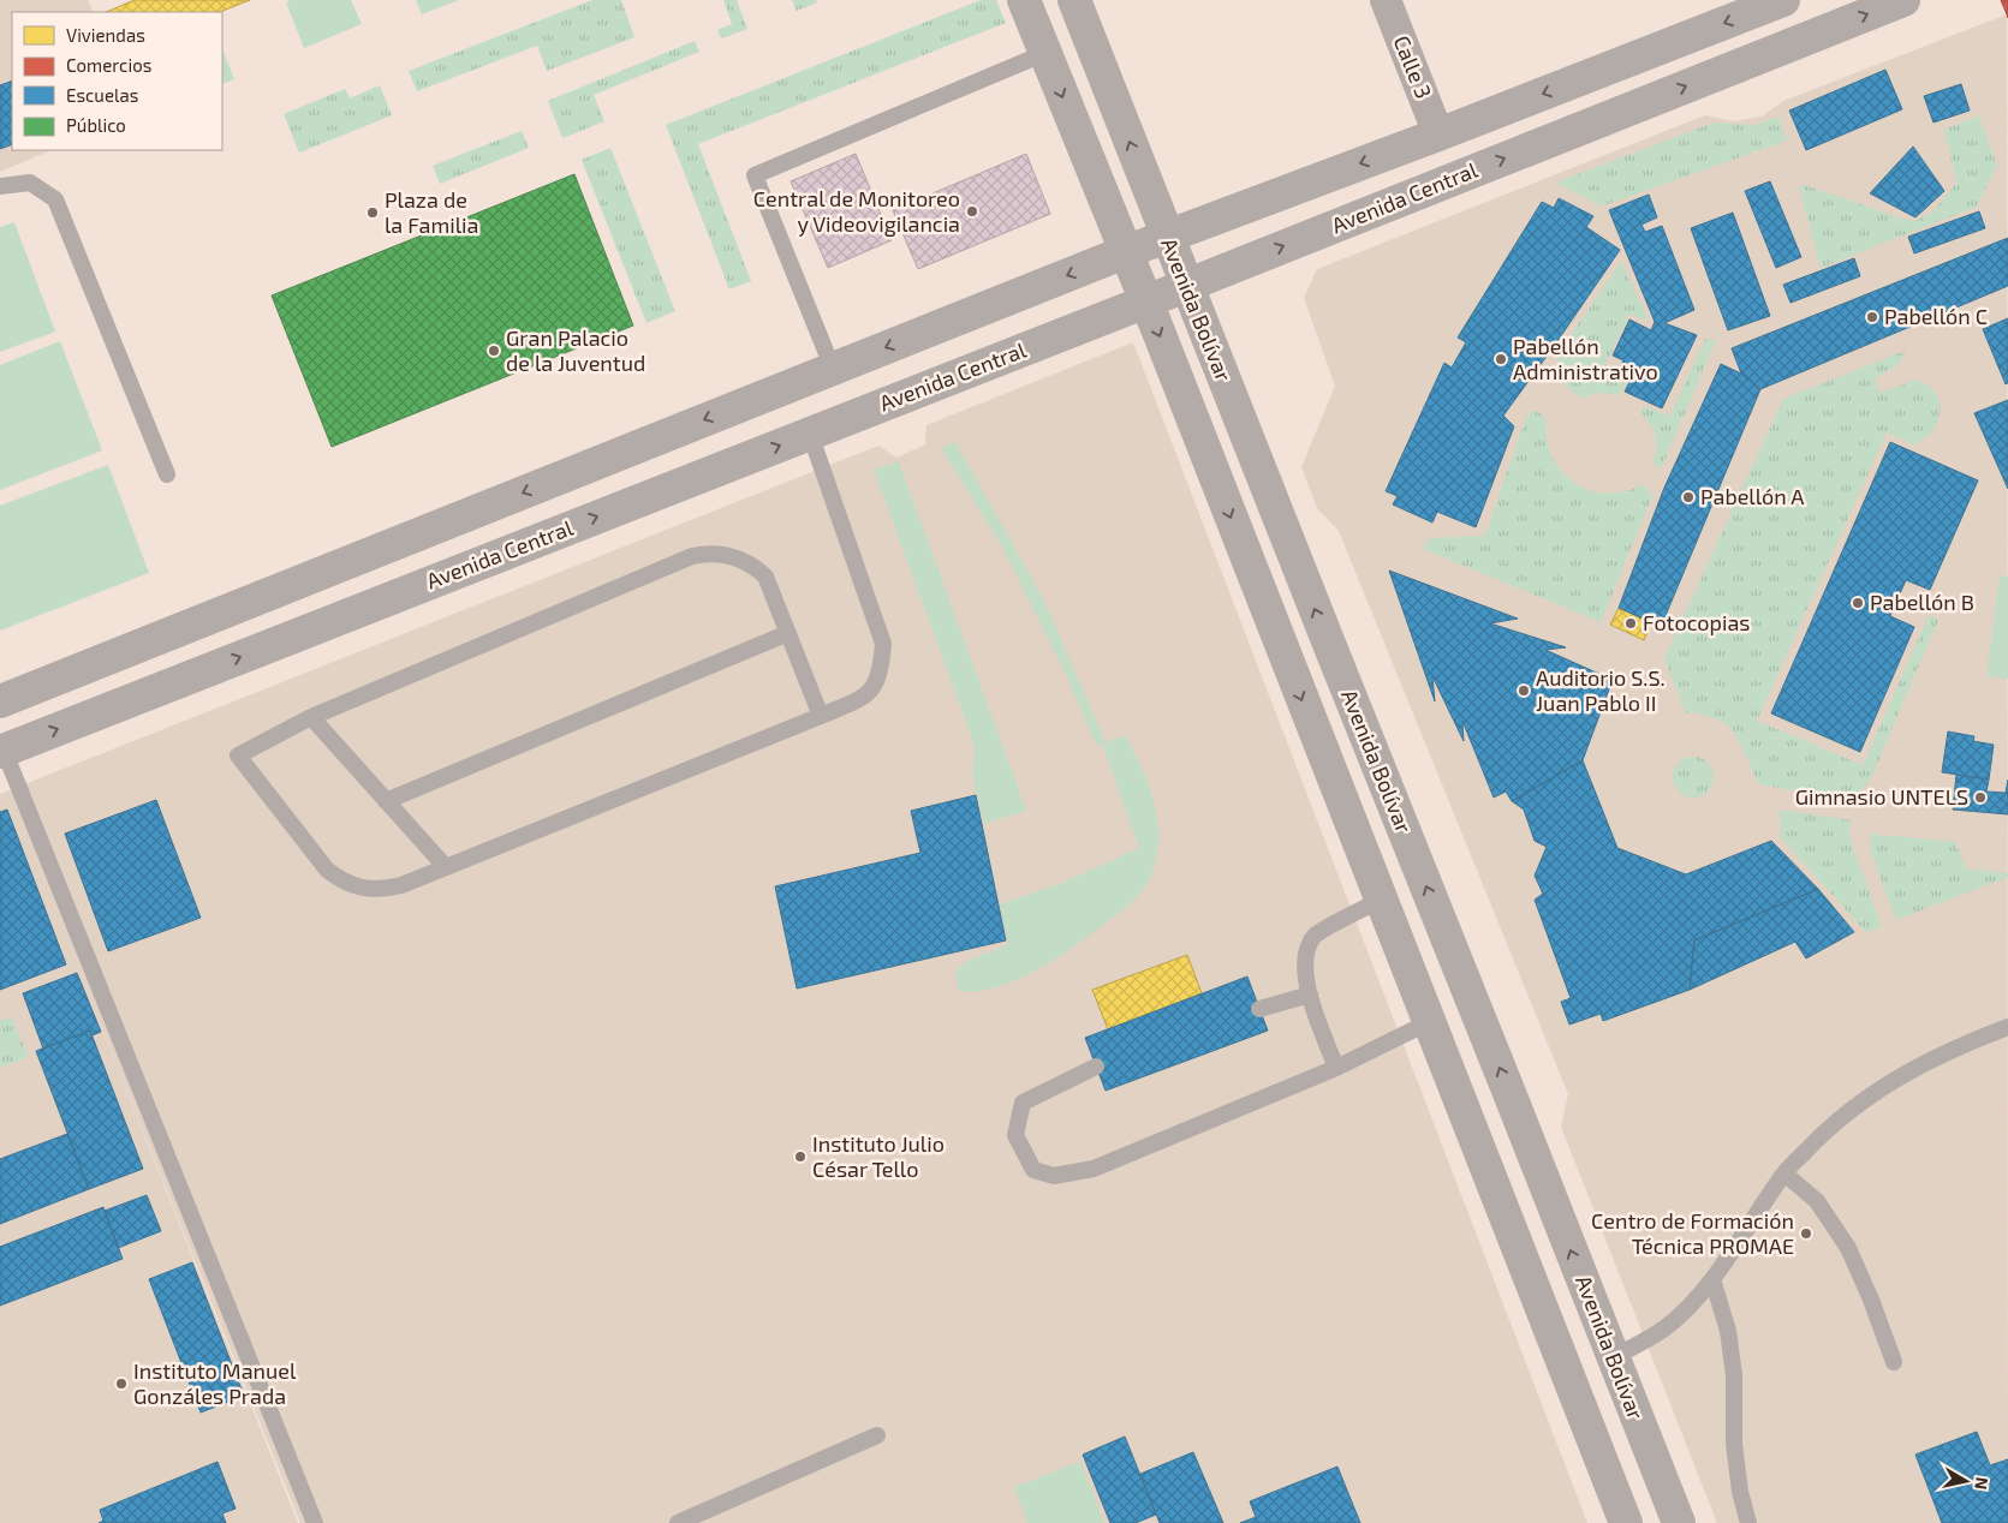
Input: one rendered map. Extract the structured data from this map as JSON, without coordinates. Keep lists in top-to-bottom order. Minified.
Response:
{"streets":{"street":["Calle 3","Avenida Central","Avenida Bolívar"]},"crossings":[["Avenida Central","Avenida Bolívar"]],"places":["Central de Monitoreo y Videovigilancia","Plaza de la Familia","Pabellón C","Gran Palacio de la Juventud","Pabellón Administrativo","Pabellón A","Pabellón B","Fotocopias","Auditorio S.S. Juan Pablo II","Gimnasio UNTELS","Instituto Julio César Tello","Centro de Formación Técnica PROMAE","Instituto Manuel Gonzáles Prada"],"legend":["Viviendas","Comercios","Escuelas","Público"],"north":"right"}
